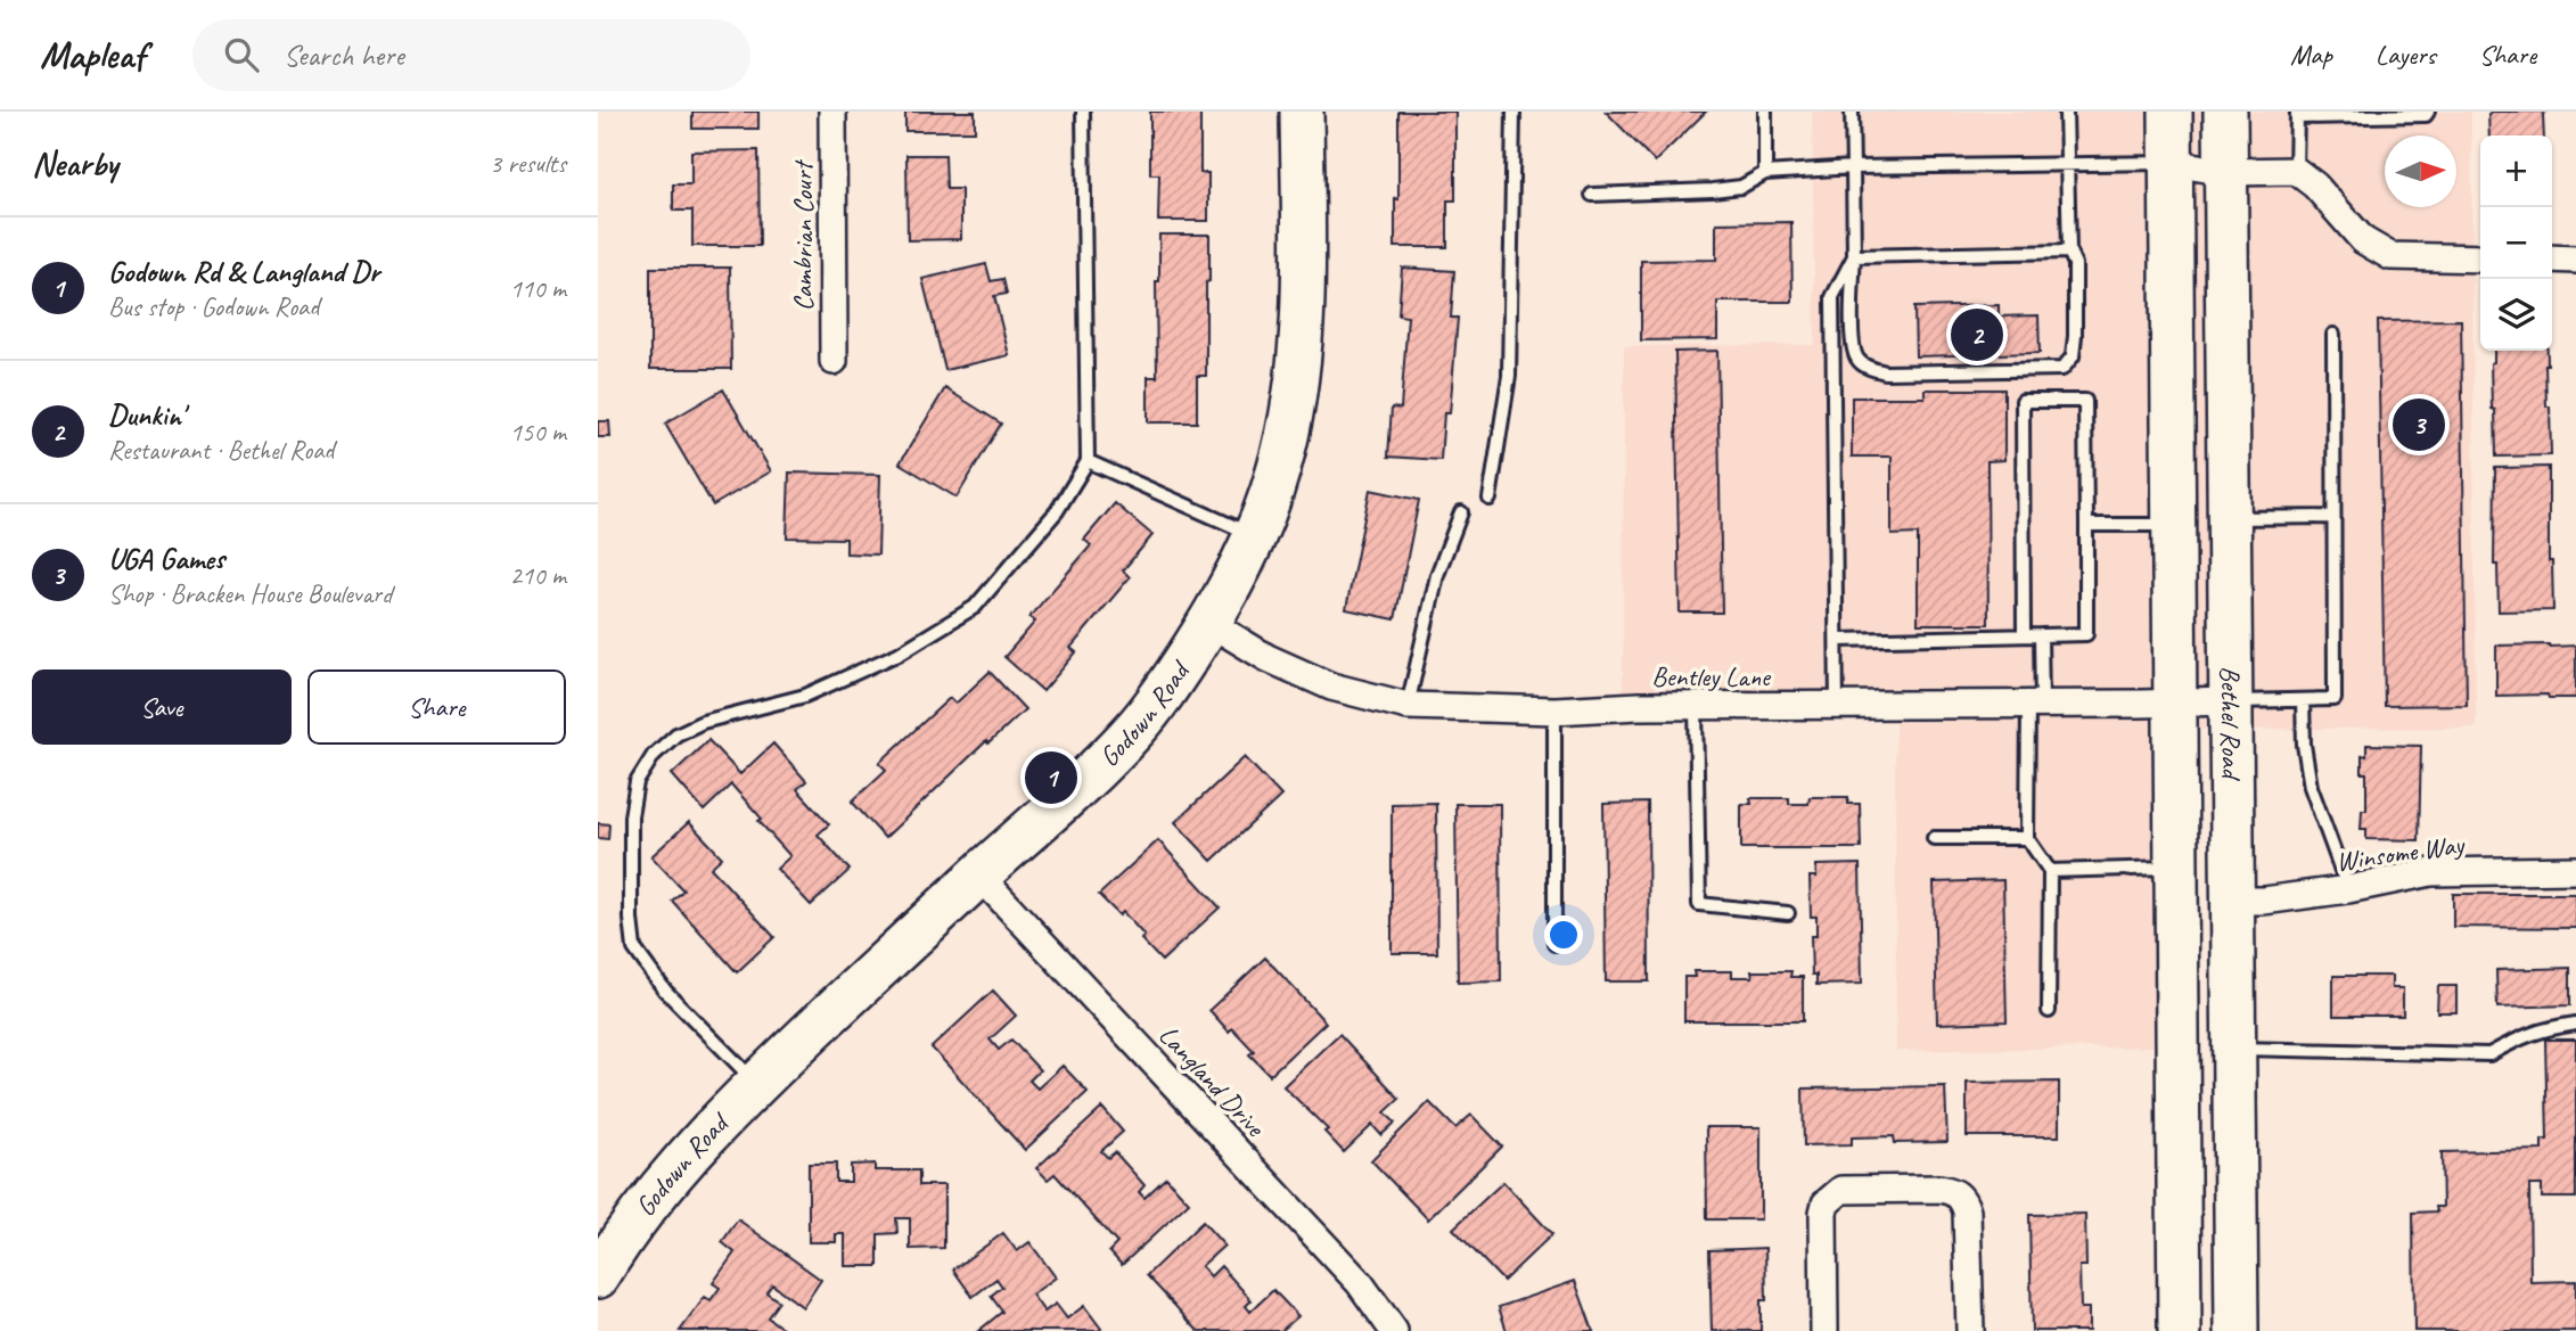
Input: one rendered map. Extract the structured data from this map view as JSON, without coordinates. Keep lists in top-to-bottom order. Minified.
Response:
{"streets":{"main road":["Godown Road","Bethel Road"],"street":["Cambrian Court","Bentley Lane","Winsome Way","Langland Drive"]},"crossings":[["Bentley Lane","Godown Road"],["Bentley Lane","Bethel Road"],["Godown Road","Langland Drive"],["Bethel Road","Winsome Way"]],"north":"right","page":{"header":"Mapleaf","search":"Search here","nav":["Map","Layers","Share"],"heading":["Nearby","3 results"],"map_buttons":["+","−"],"list":[{"mark":"1","name":"Godown Rd & Langland Dr","note":"Bus stop · Godown Road","value":"110 m"},{"mark":"2","name":"Dunkin'","note":"Restaurant · Bethel Road","value":"150 m"},{"mark":"3","name":"UGA Games","note":"Shop · Bracken House Boulevard","value":"210 m"}],"pins":["2","3","1"],"buttons":["Save","Share"]}}
